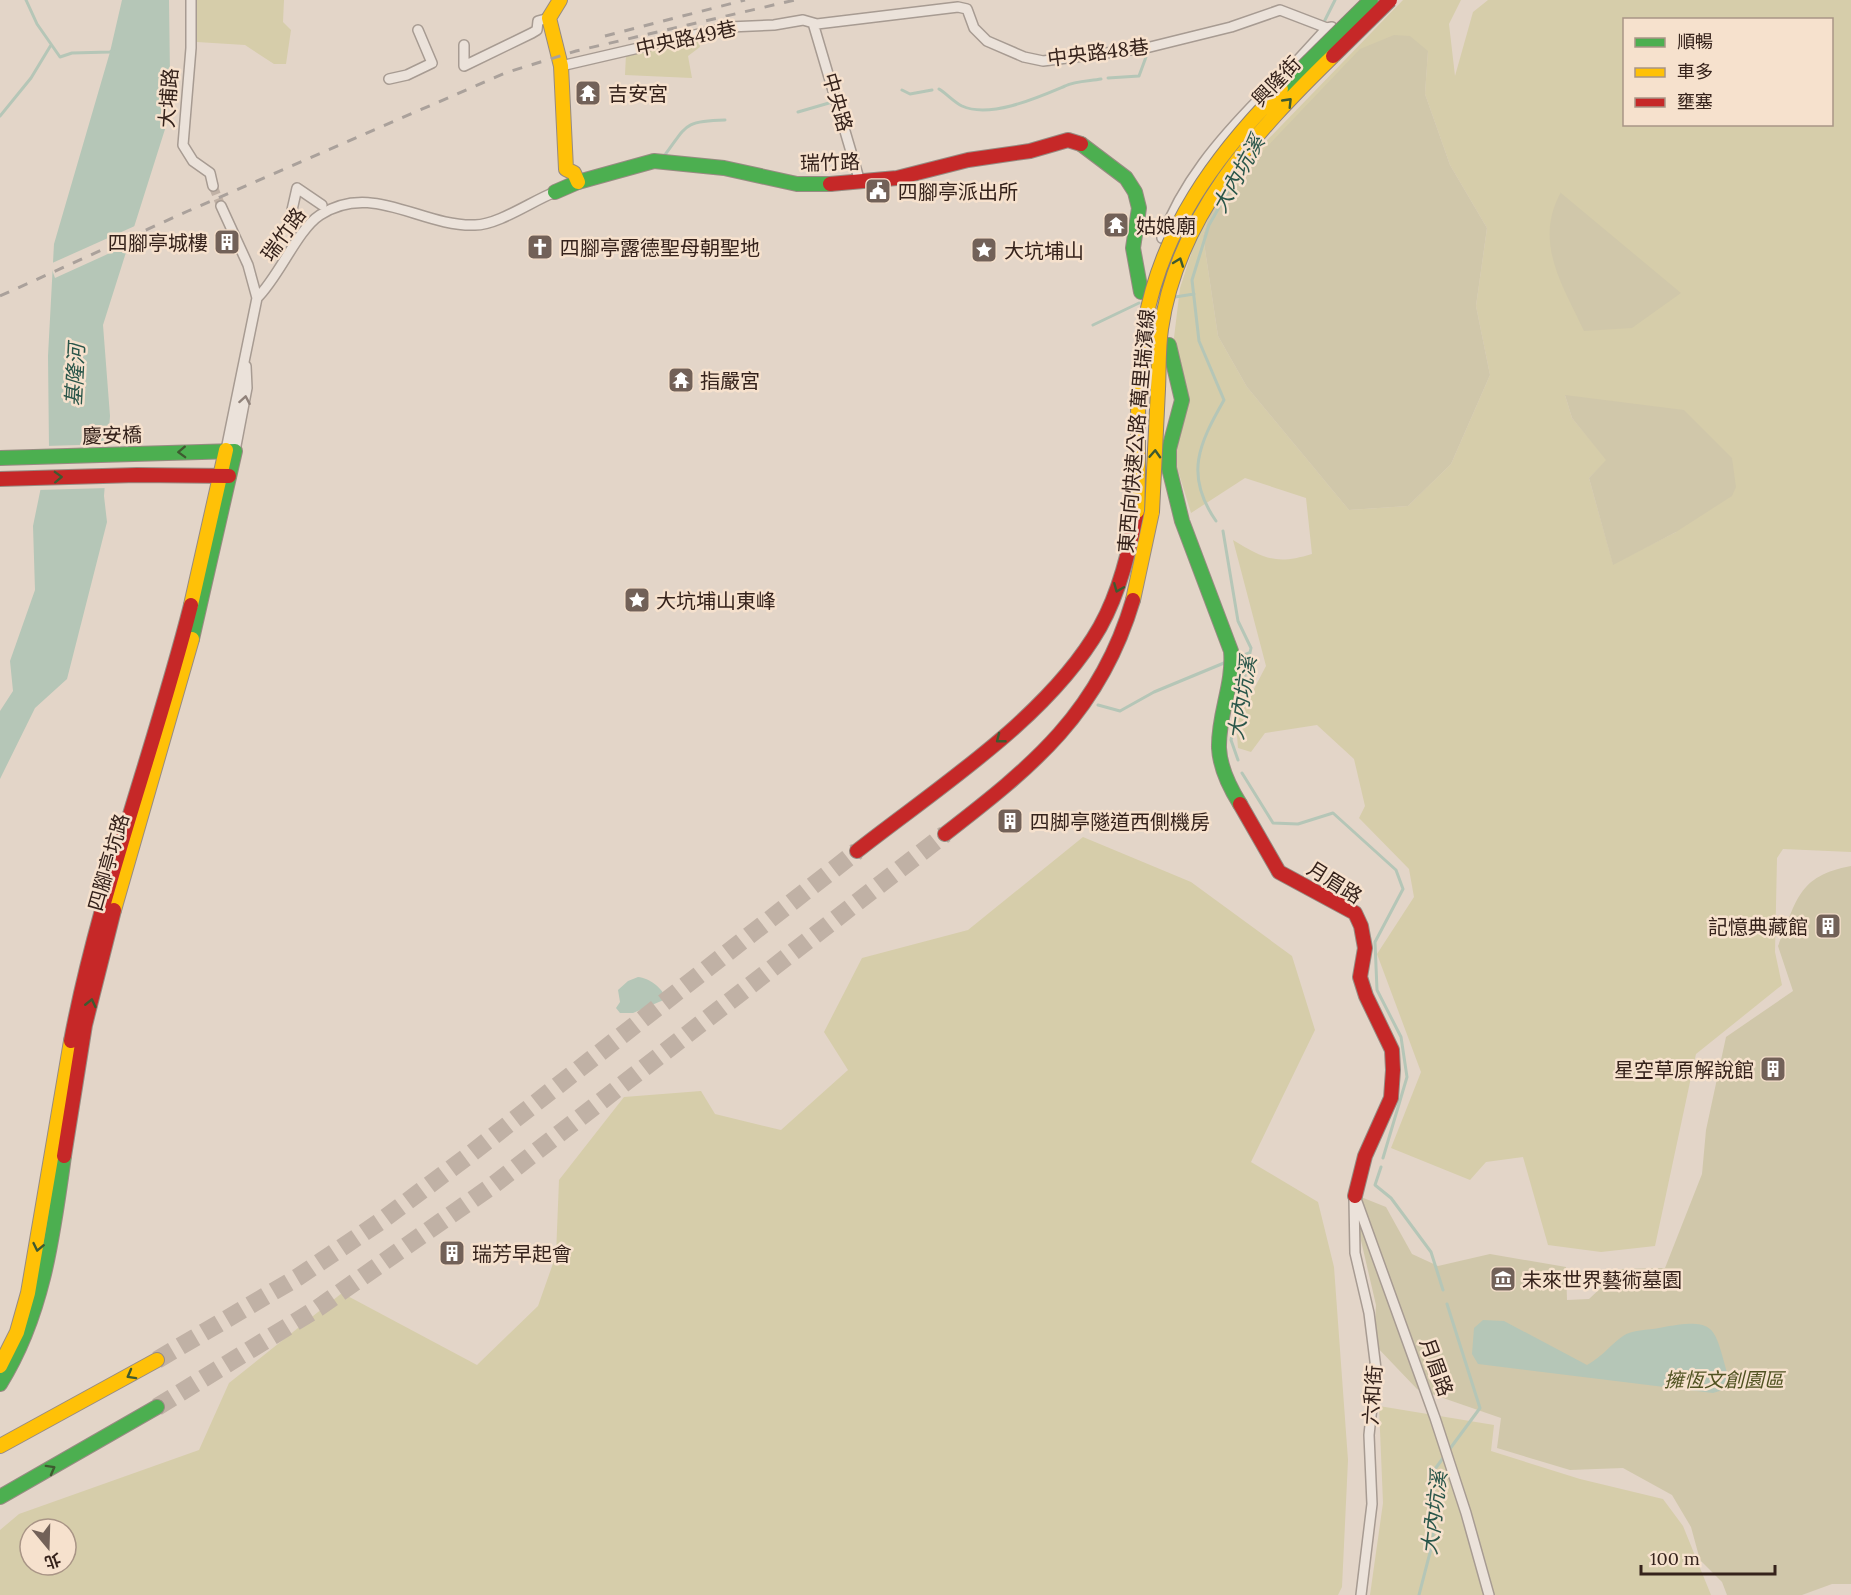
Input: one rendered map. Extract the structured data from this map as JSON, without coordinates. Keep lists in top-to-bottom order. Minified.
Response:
{"streets":{"main road":["瑞竹路","東西向快速公路 萬里瑞濱線","慶安橋","四腳亭坑路","月眉路"],"street":["中央路49巷","中央路48巷","興隆街","大埔路","中央路","六和街"]},"crossings":[["中央路49巷","中央路48巷"],["中央路49巷","中央路"],["中央路48巷","興隆街"],["中央路48巷","中央路"],["興隆街","瑞竹路"],["中央路","瑞竹路"],["瑞竹路","四腳亭坑路"],["慶安橋","四腳亭坑路"],["月眉路","六和街"]],"water":["大內坑溪","基隆河"],"parks":["擁恆文創園區"],"places":{"temple":["吉安宮","姑娘廟","指嚴宮"],"public building":["四腳亭派出所"],"building":["四腳亭城樓","四脚亭隧道西側機房","記憶典藏館","星空草原解說館","瑞芳早起會"],"church":["四腳亭露德聖母朝聖地"],"place":["大坑埔山","大坑埔山東峰"],"museum":["未來世界藝術墓園"]},"legend":["順暢","車多","壅塞"],"scale_bar":"100 m","north":"bottom"}
